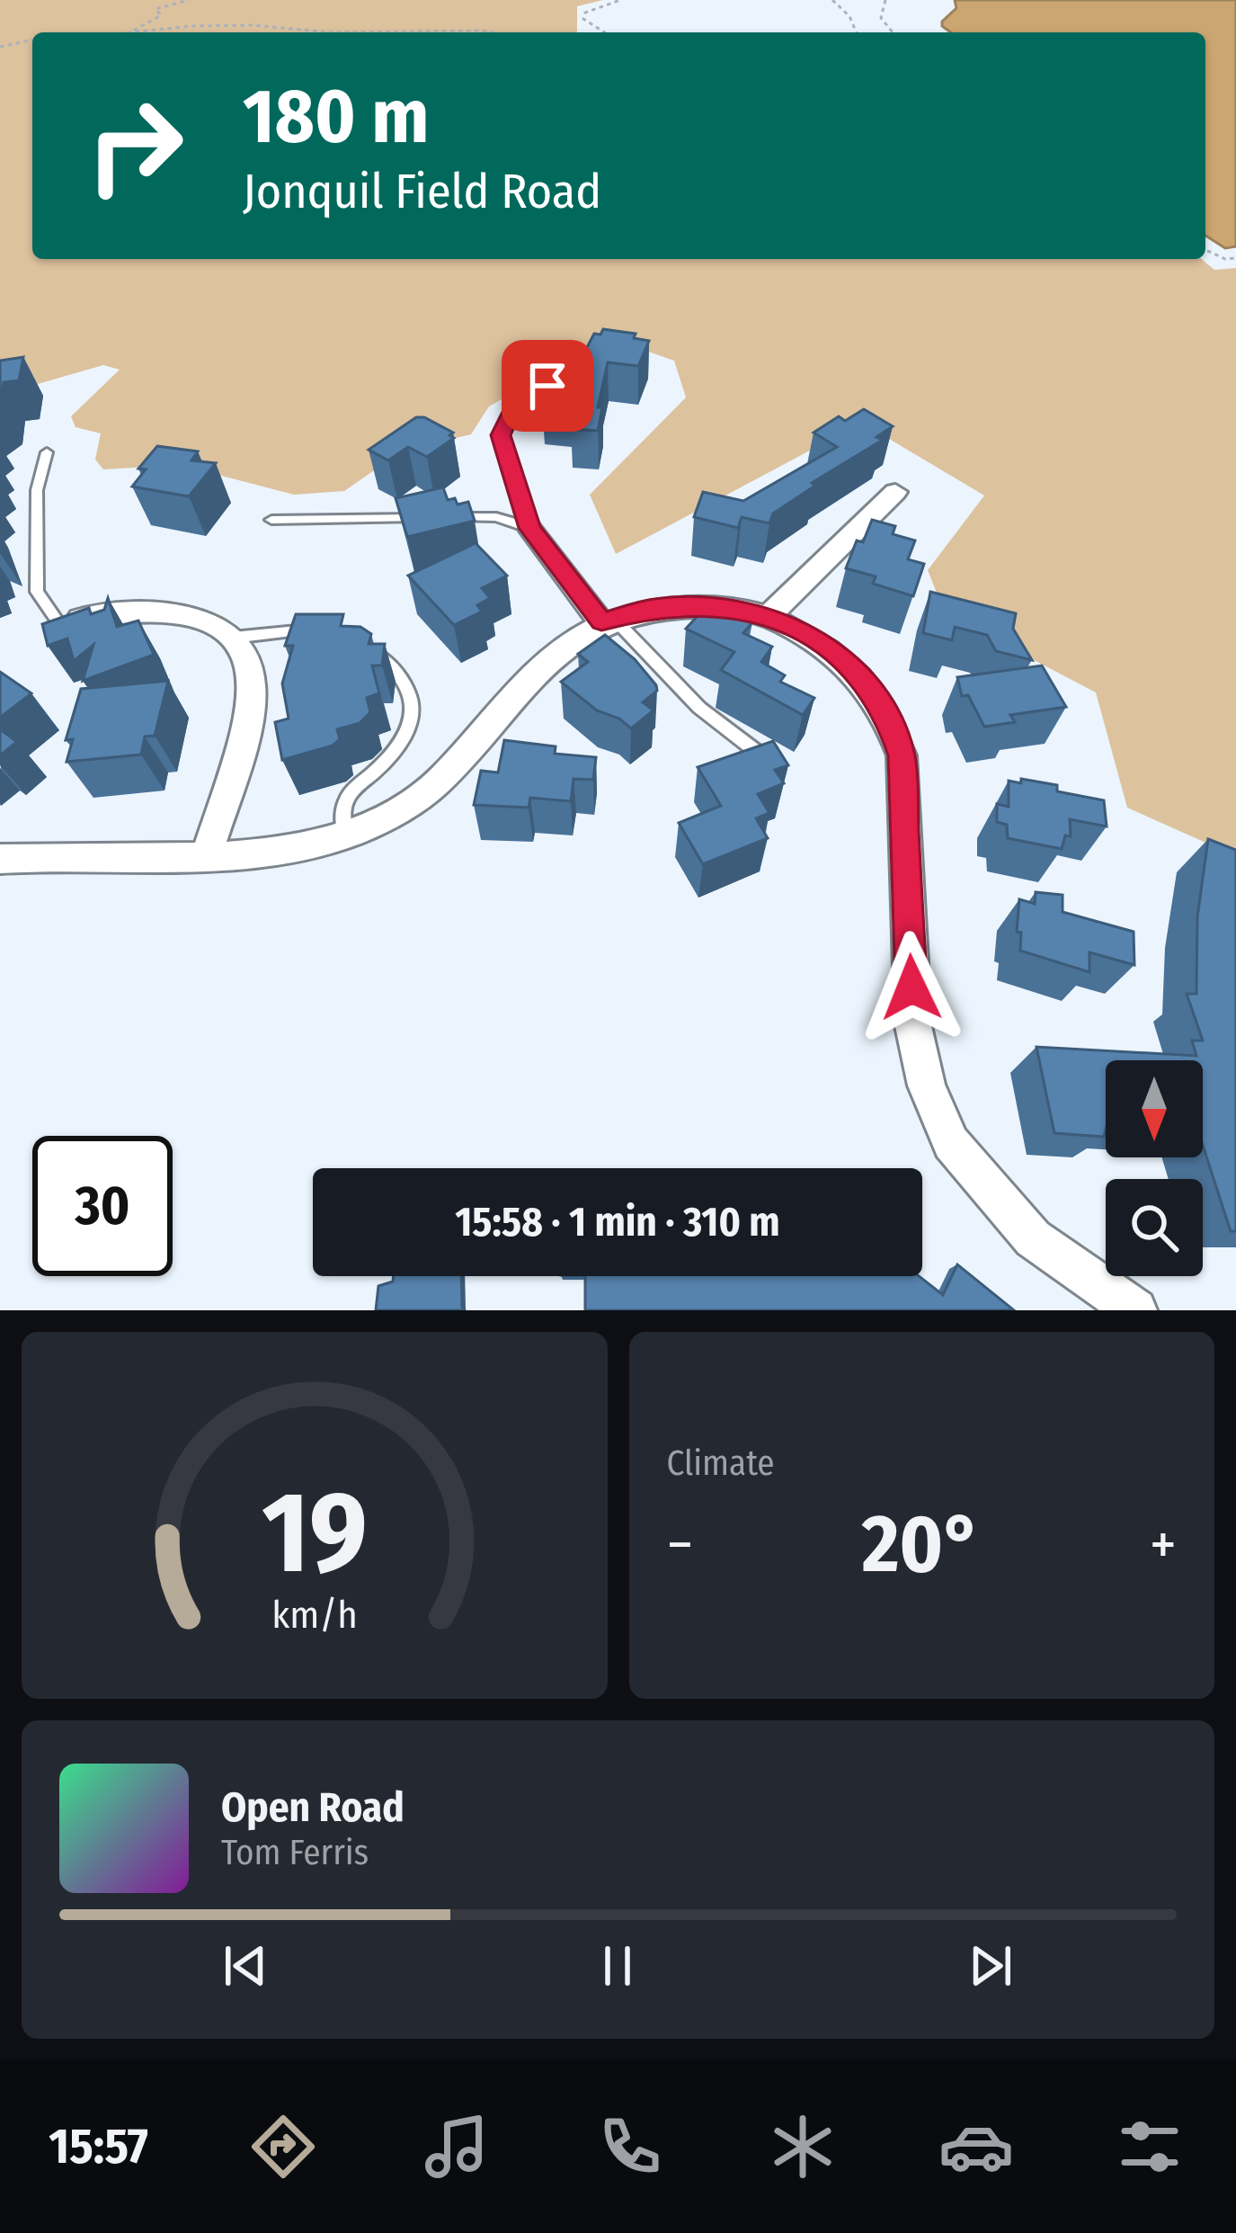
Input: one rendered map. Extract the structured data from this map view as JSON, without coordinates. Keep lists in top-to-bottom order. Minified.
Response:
{"north":"bottom","page":{"turn":["180 m","Jonquil Field Road"],"limit":"30","trip":"15:58 · 1 min · 310 m","tile":"Climate","heat":["−","20°","+"],"song":["Open Road","Tom Ferris"],"tabs":"15:57","gauge":["19","km/h"]}}
